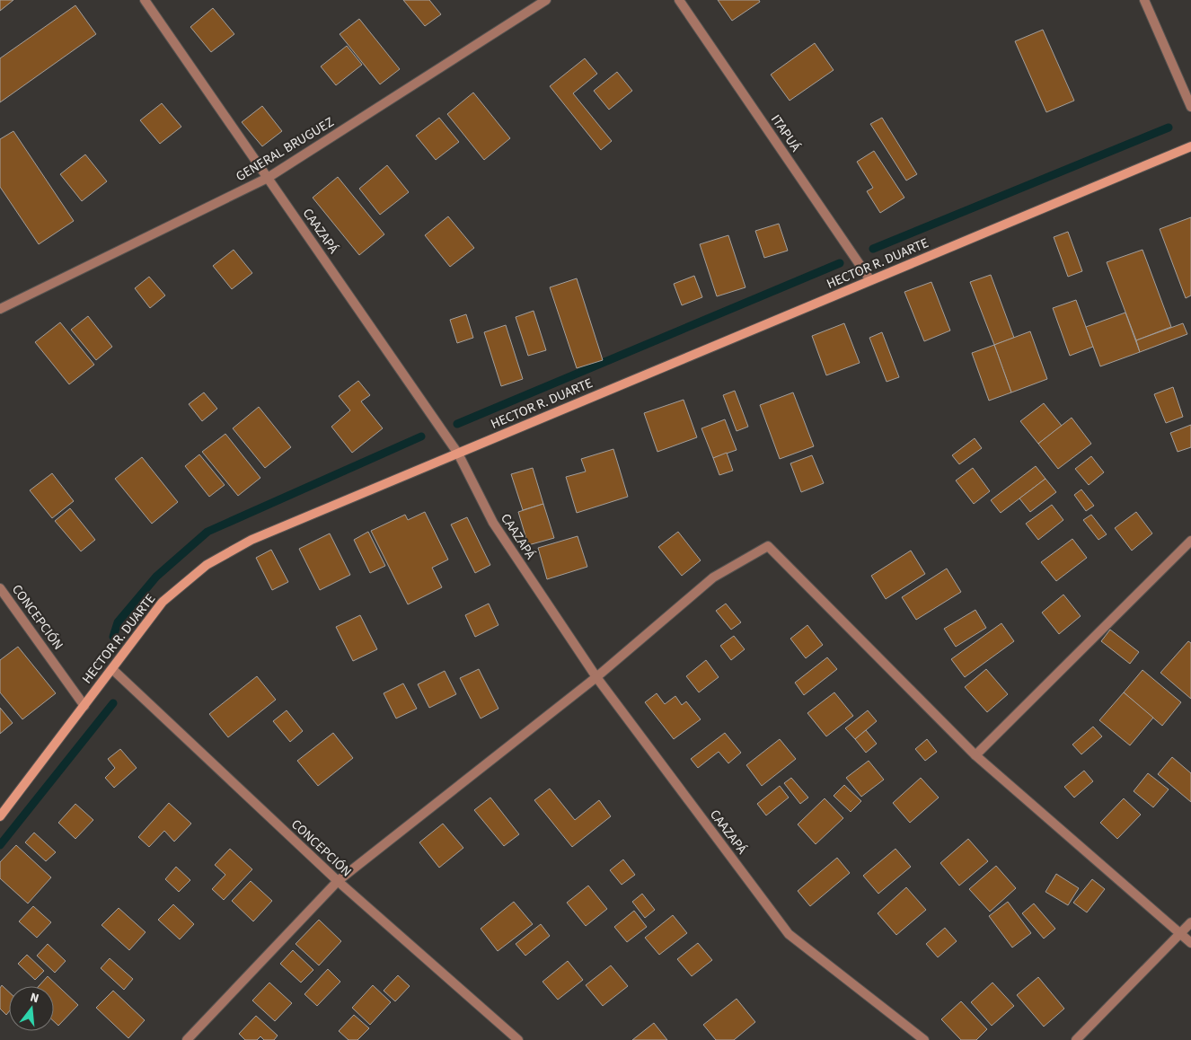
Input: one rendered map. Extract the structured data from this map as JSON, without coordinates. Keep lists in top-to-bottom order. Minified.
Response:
{"streets":{"street":["ITAPUÁ","GENERAL BRUGUEZ","CAAZAPÁ","HECTOR R. DUARTE","CONCEPCIÓN"]},"crossings":[["ITAPUÁ","HECTOR R. DUARTE"],["GENERAL BRUGUEZ","CAAZAPÁ"],["CAAZAPÁ","HECTOR R. DUARTE"],["HECTOR R. DUARTE","CONCEPCIÓN"]],"north":"top"}
